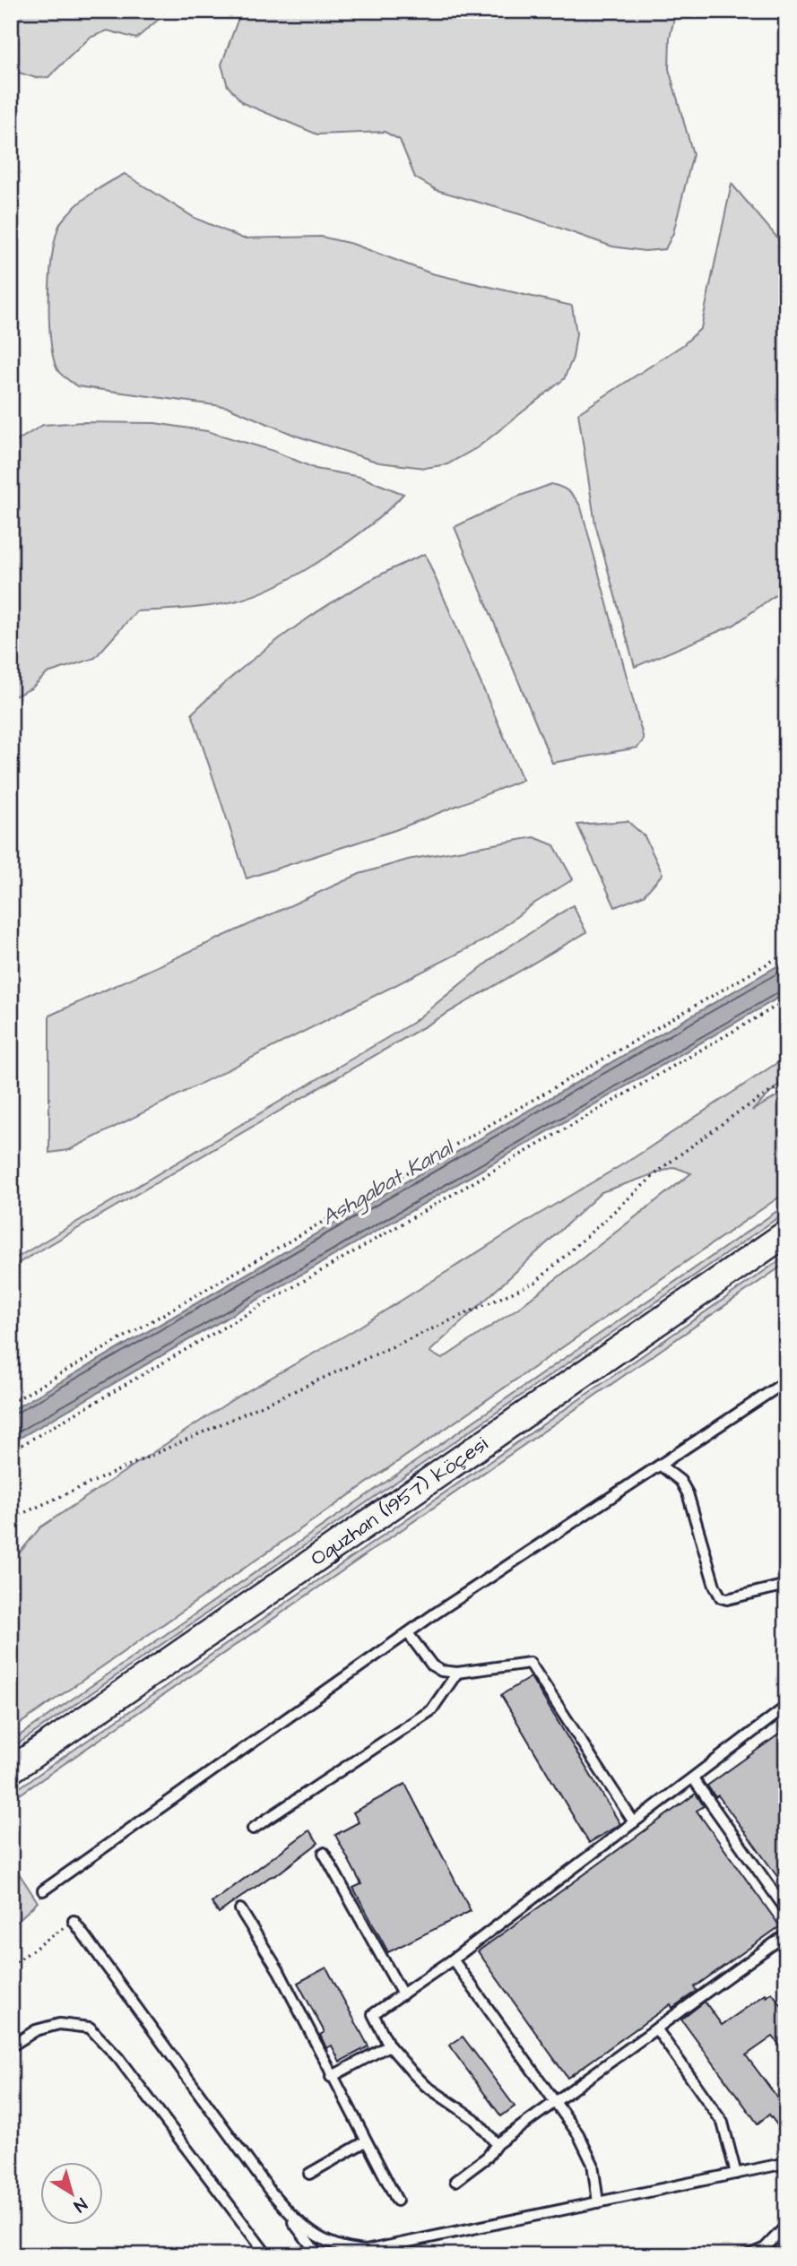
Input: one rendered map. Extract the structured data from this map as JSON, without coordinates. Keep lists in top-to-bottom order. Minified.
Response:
{"streets":{"main road":["Oguzhan (1957) köçesi"]},"water":["Ashgabat Kanal"],"north":"bottom right"}
